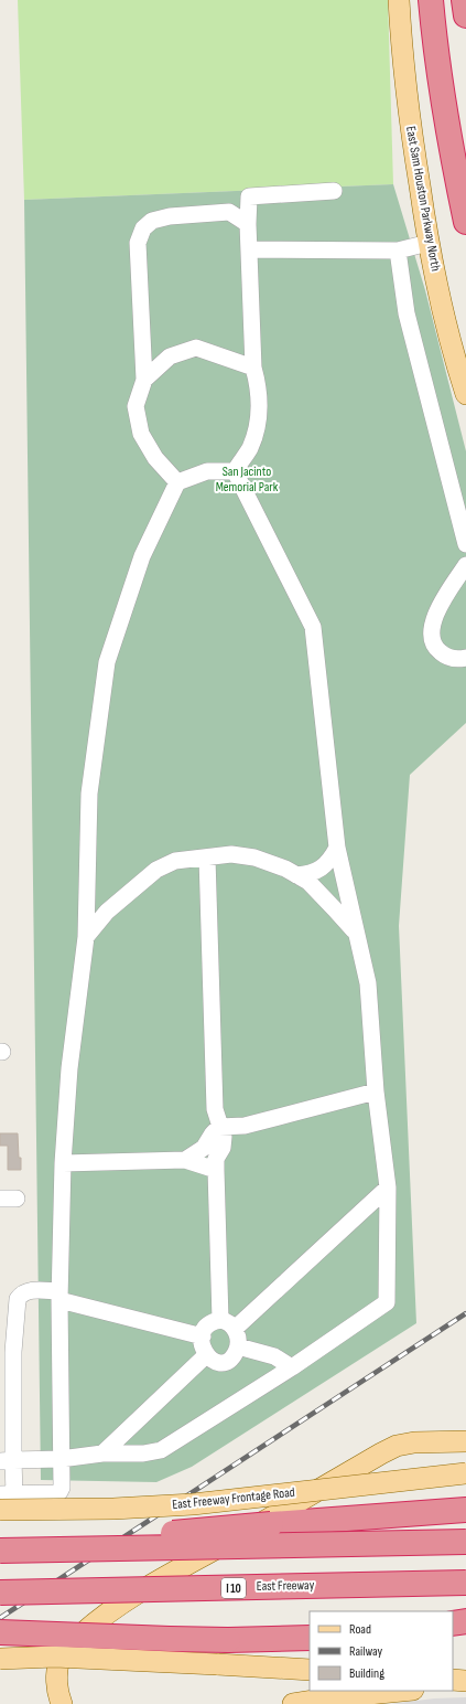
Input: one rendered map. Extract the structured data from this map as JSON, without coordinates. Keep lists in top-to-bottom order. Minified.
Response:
{"streets":{"highway":["East Freeway","I 10"],"main road":["East Sam Houston Parkway North","East Freeway Frontage Road"]},"parks":["San Jacinto Memorial Park"],"legend":["Road","Railway","Building"]}
